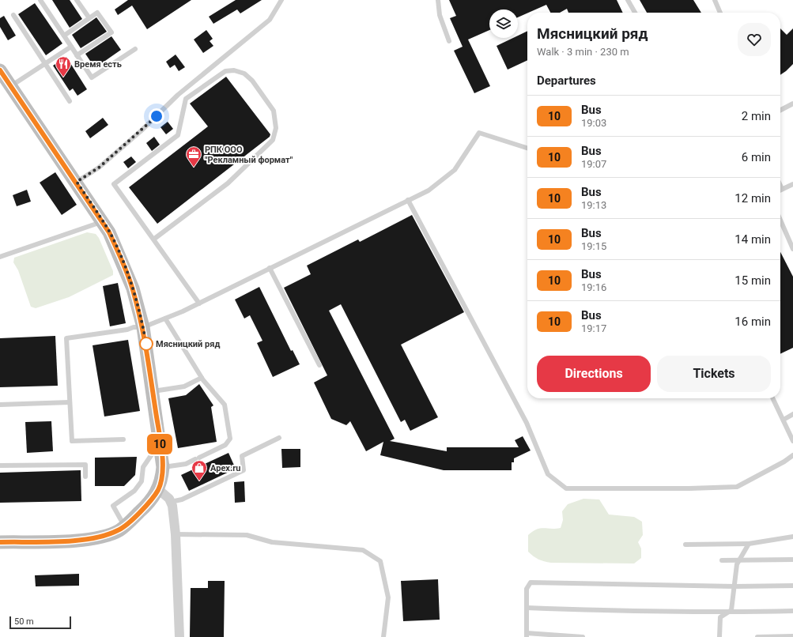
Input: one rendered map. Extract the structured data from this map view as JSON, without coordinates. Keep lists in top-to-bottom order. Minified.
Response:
{"places":{"restaurant":["Время есть"],"office":["РПК ООО \"Рекламный формат\""],"other":["Мясницкий ряд"],"shop":["Apex.ru"]},"lines":["bus line 10"],"scale_bar":"50 m","page":{"on_map":"10","heading":[["Мясницкий ряд","Walk · 3 min · 230 m"],"Departures"],"list":[{"mark":"10","name":"Bus","note":"19:03","value":"2 min"},{"mark":"10","name":"Bus","note":"19:07","value":"6 min"},{"mark":"10","name":"Bus","note":"19:13","value":"12 min"},{"mark":"10","name":"Bus","note":"19:15","value":"14 min"},{"mark":"10","name":"Bus","note":"19:16","value":"15 min"},{"mark":"10","name":"Bus","note":"19:17","value":"16 min"}],"buttons":["Directions","Tickets"],"scale":"50 m"}}
